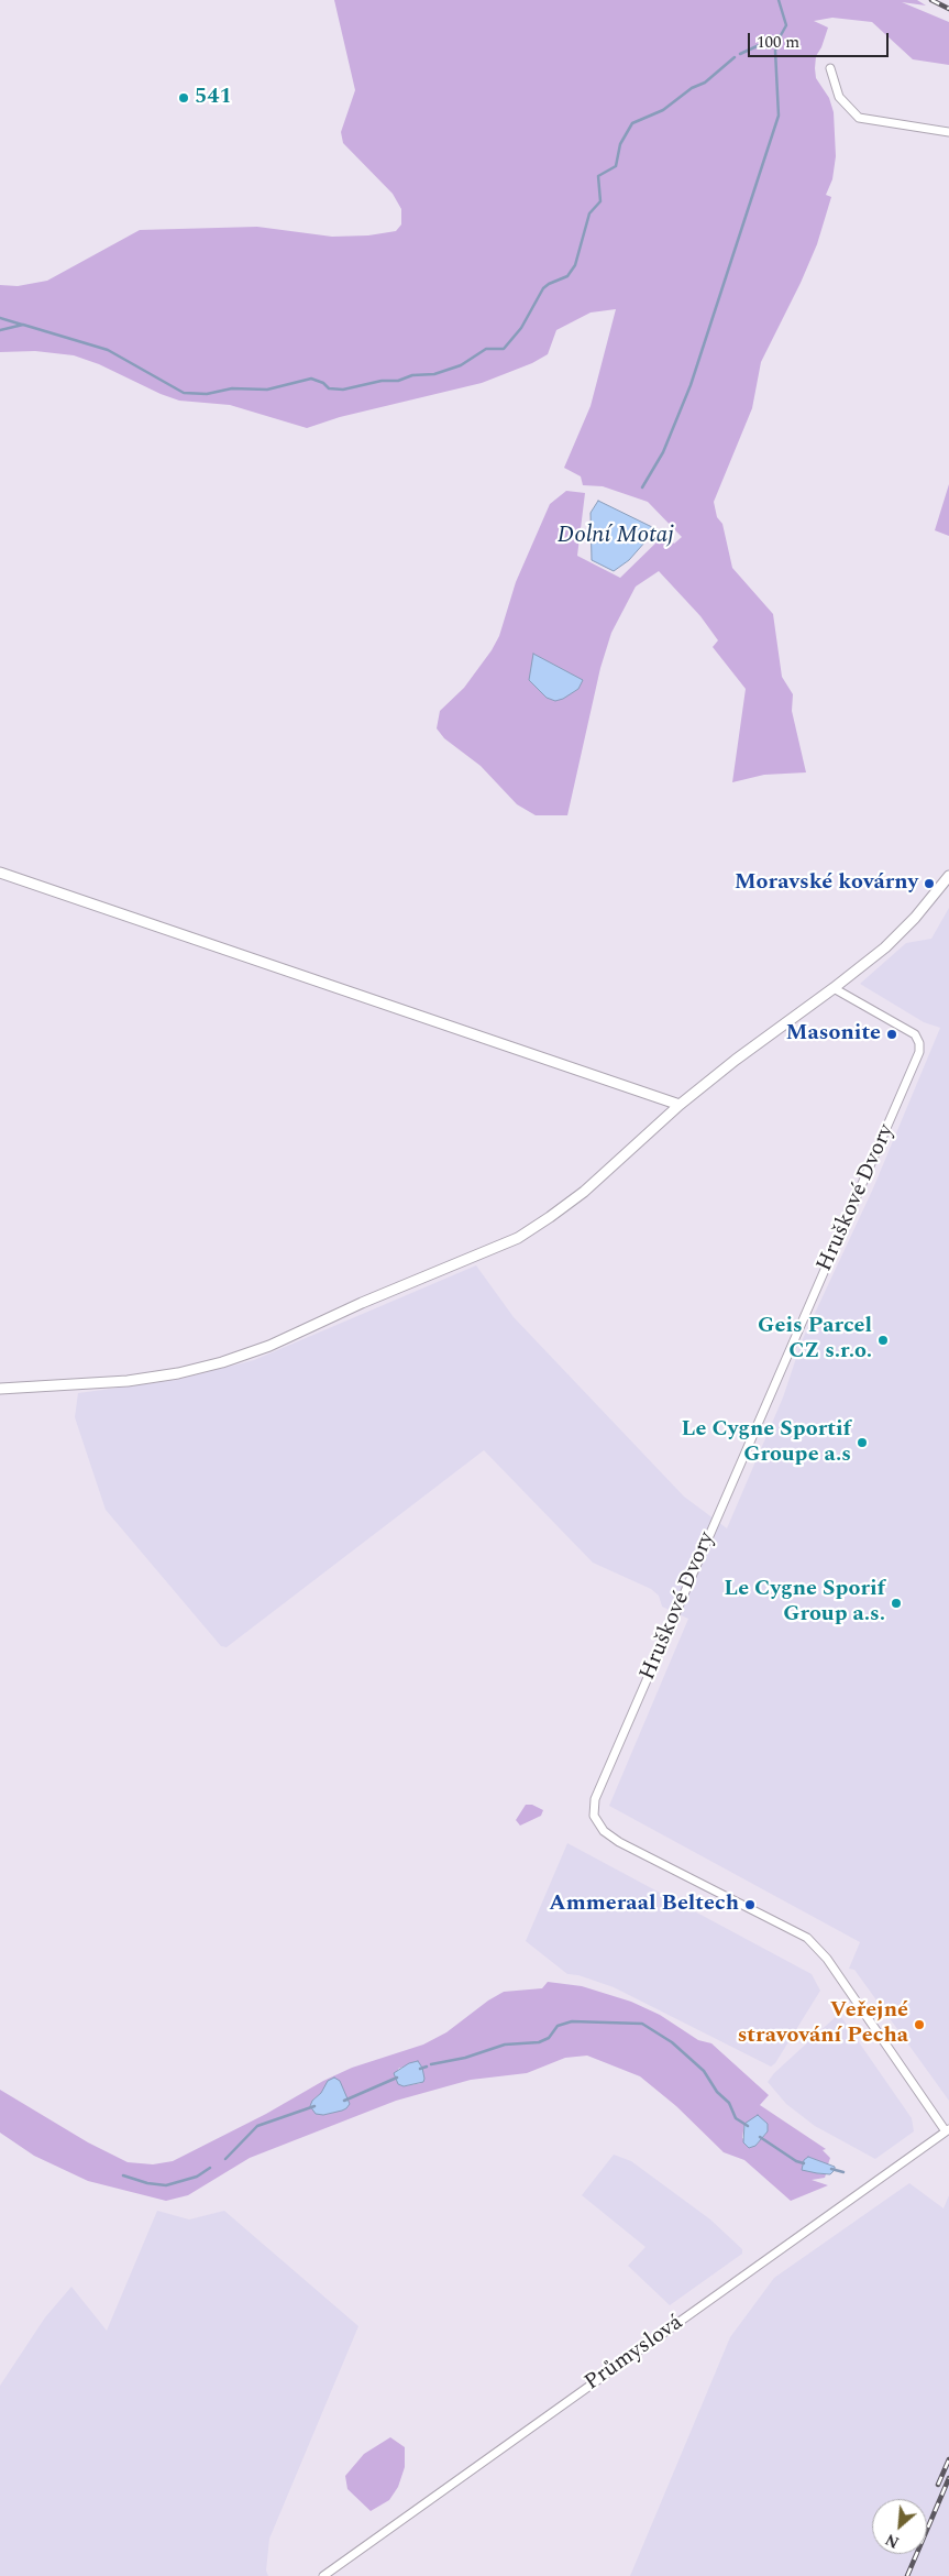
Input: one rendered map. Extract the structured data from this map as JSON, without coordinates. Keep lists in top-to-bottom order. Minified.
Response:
{"streets":{"street":["Hruškové Dvory","Průmyslová"]},"crossings":[["Hruškové Dvory","Průmyslová"]],"water":["Dolní Motaj"],"places":["541","Moravské kovárny","Masonite","Geis Parcel CZ s.r.o.","Le Cygne Sportif Groupe a.s","Le Cygne Sporif Group a.s.","Ammeraal Beltech","Veřejné stravování Pecha"],"scale_bar":"100 m","north":"bottom left"}
